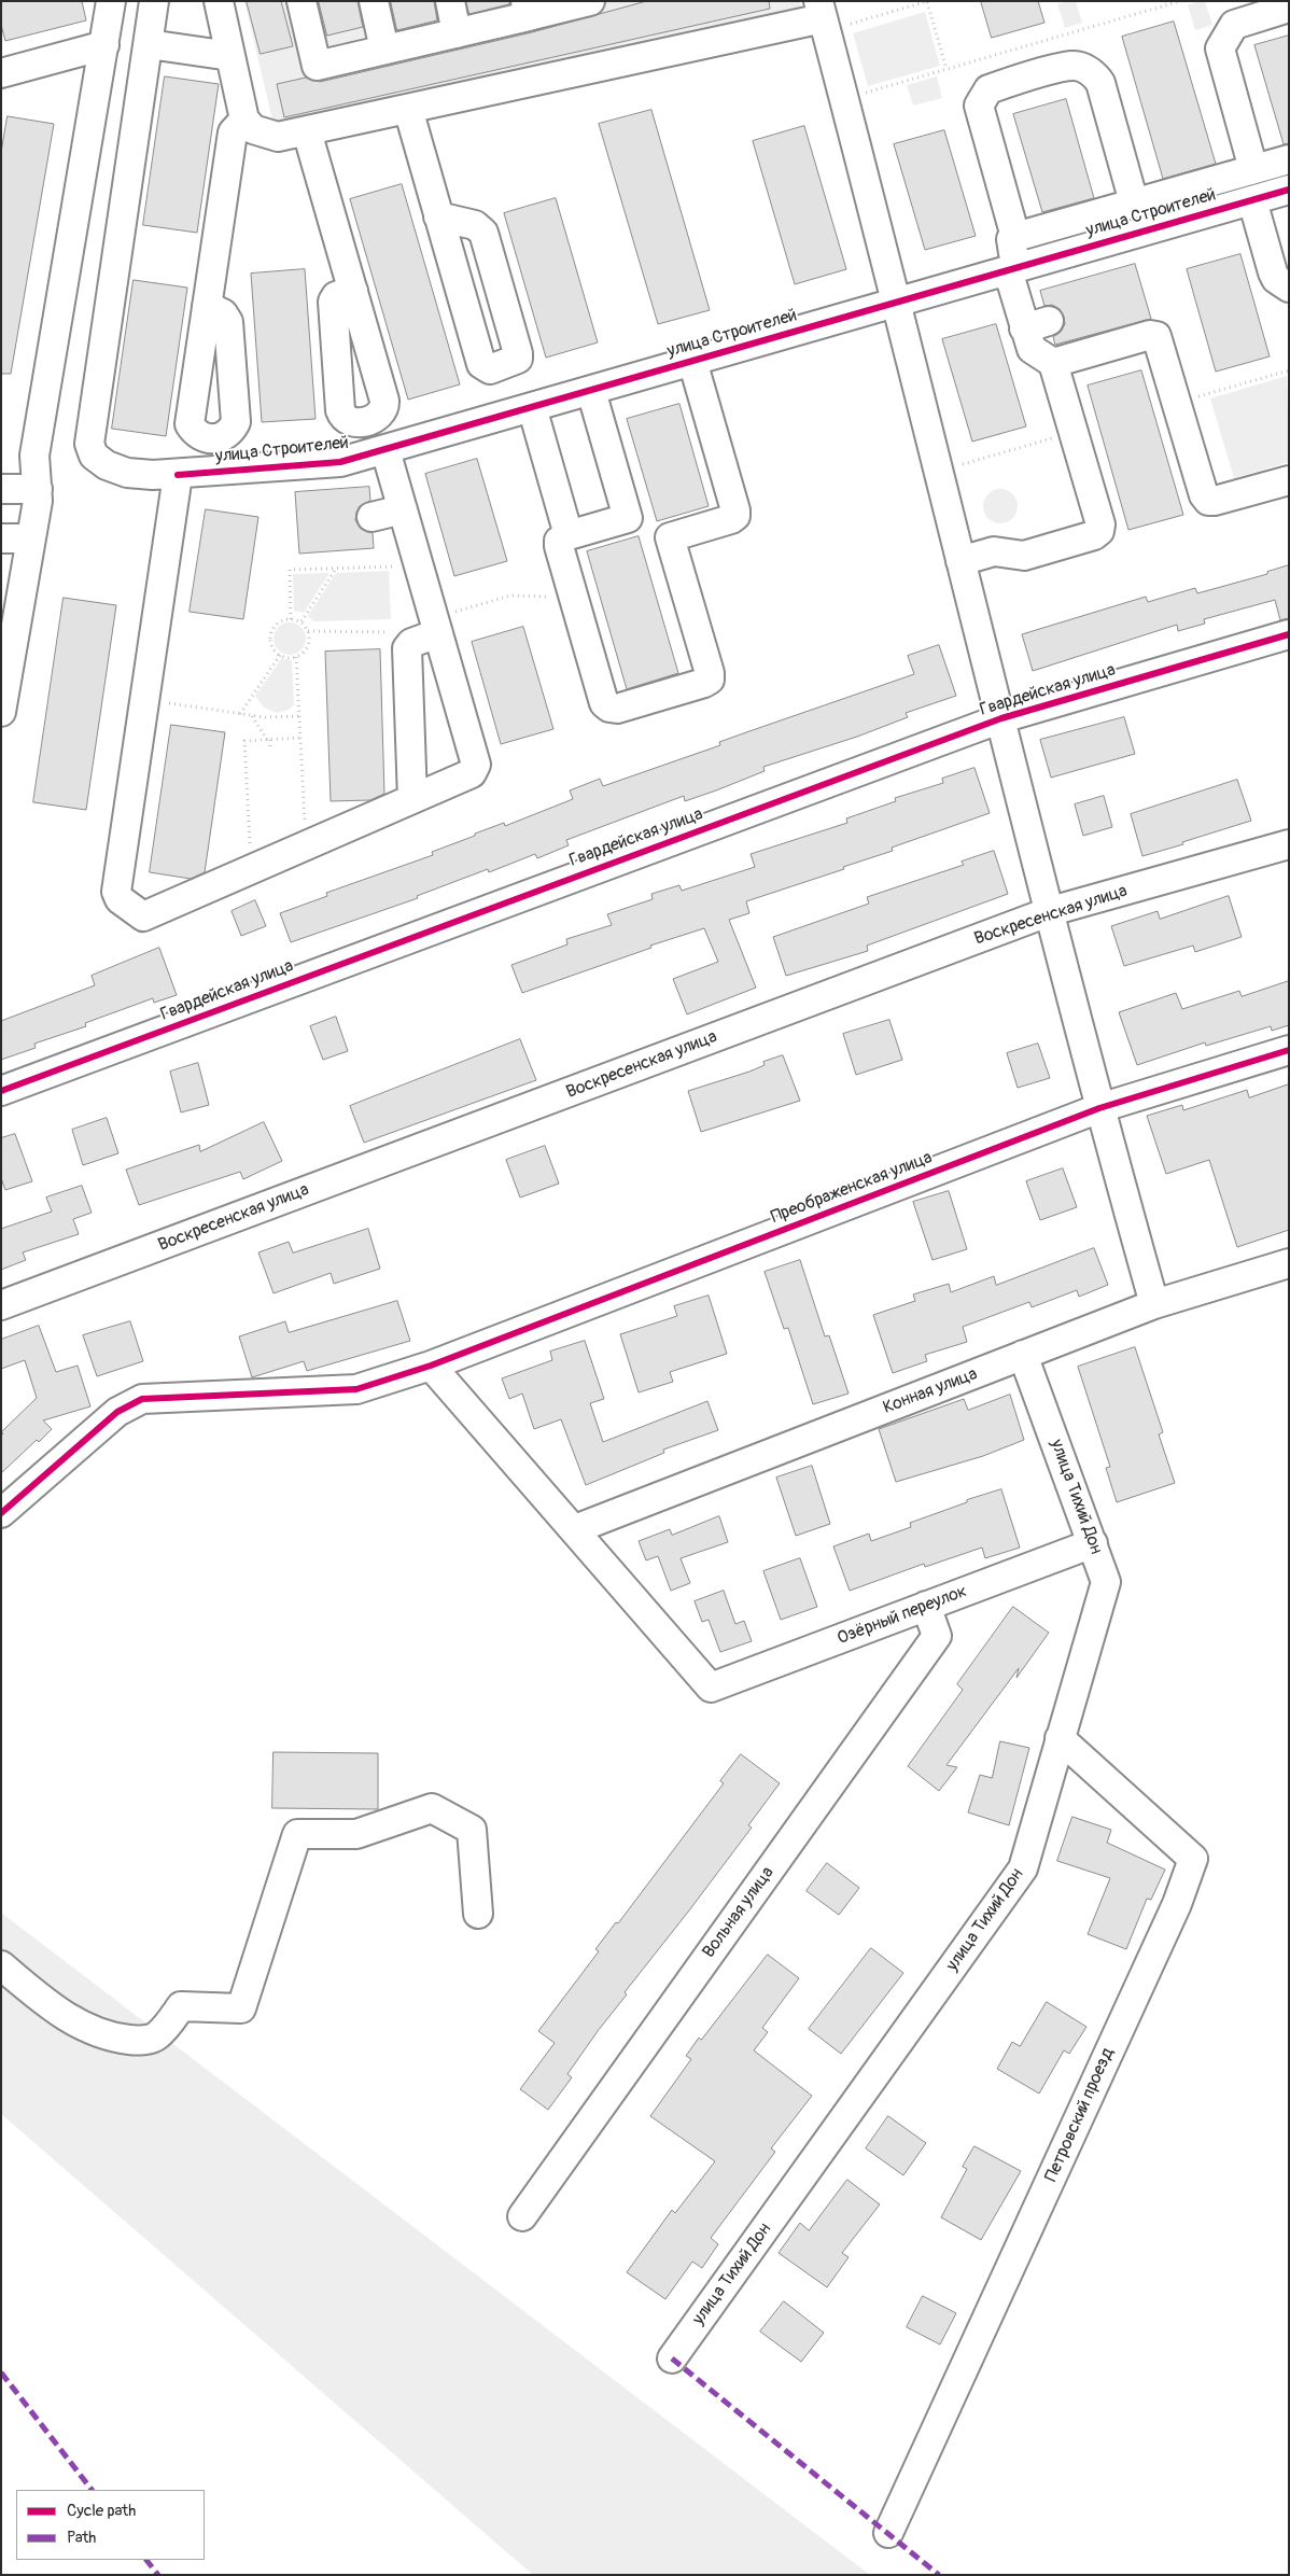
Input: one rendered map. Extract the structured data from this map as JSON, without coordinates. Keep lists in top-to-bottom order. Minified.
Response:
{"streets":{"street":["улица Строителей","Гвардейская улица","Воскресенская улица","Преображенская улица","Конная улица","улица Тихий Дон","Озёрный переулок","Вольная улица","Петровский проезд"]},"crossings":[["Конная улица","улица Тихий Дон"],["Конная улица","Озёрный переулок"],["улица Тихий Дон","Озёрный переулок"],["улица Тихий Дон","Петровский проезд"],["Озёрный переулок","Вольная улица"]],"legend":["Cycle path","Path"]}
